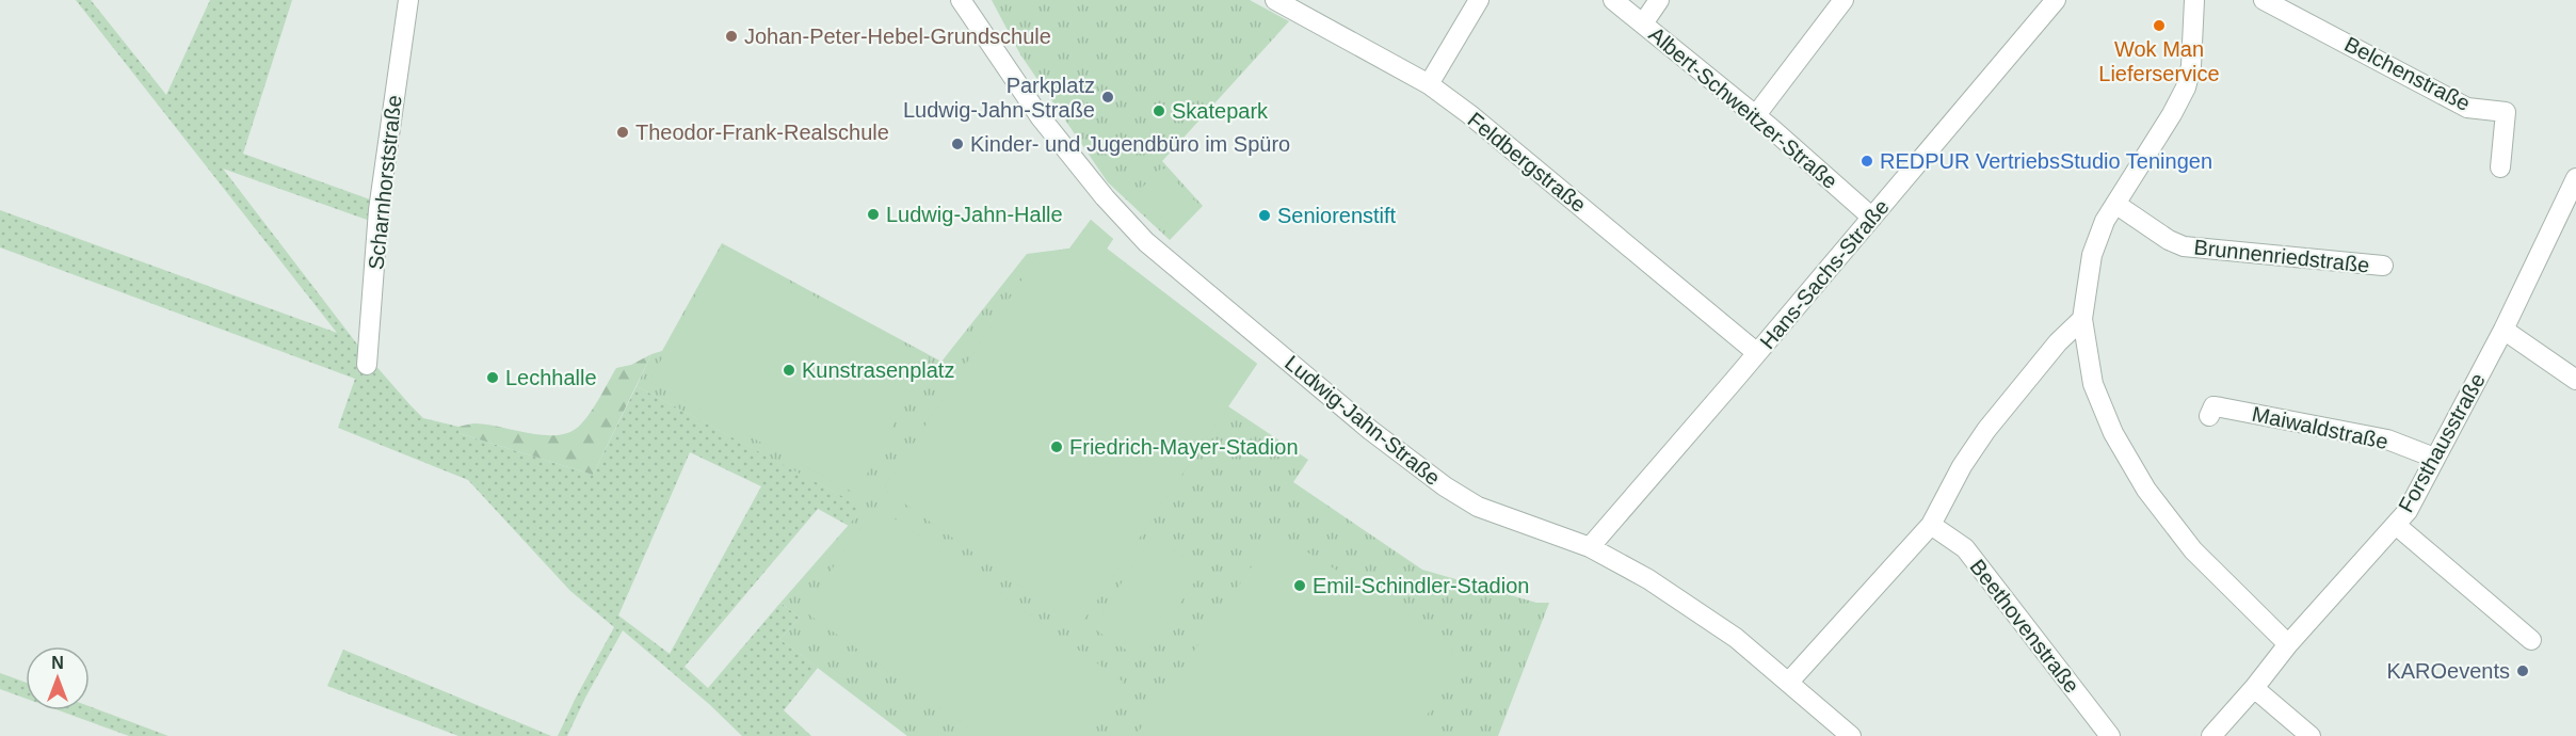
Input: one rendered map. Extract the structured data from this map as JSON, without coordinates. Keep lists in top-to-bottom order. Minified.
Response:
{"streets":{"street":["Belchenstraße","Albert-Schweitzer-Straße","Feldbergstraße","Scharnhorststraße","Brunnenriedstraße","Hans-Sachs-Straße","Ludwig-Jahn-Straße","Maiwaldstraße","Forsthausstraße","Beethovenstraße"]},"crossings":[["Albert-Schweitzer-Straße","Hans-Sachs-Straße"],["Feldbergstraße","Hans-Sachs-Straße"],["Hans-Sachs-Straße","Ludwig-Jahn-Straße"],["Maiwaldstraße","Forsthausstraße"]],"places":["Wok Man Lieferservice","Johan-Peter-Hebel-Grundschule","Parkplatz Ludwig-Jahn-Straße","Skatepark","Theodor-Frank-Realschule","Kinder- und Jugendbüro im Spüro","REDPUR VertriebsStudio Teningen","Ludwig-Jahn-Halle","Seniorenstift","Kunstrasenplatz","Lechhalle","Friedrich-Mayer-Stadion","Emil-Schindler-Stadion","KAROevents"],"north":"top"}
